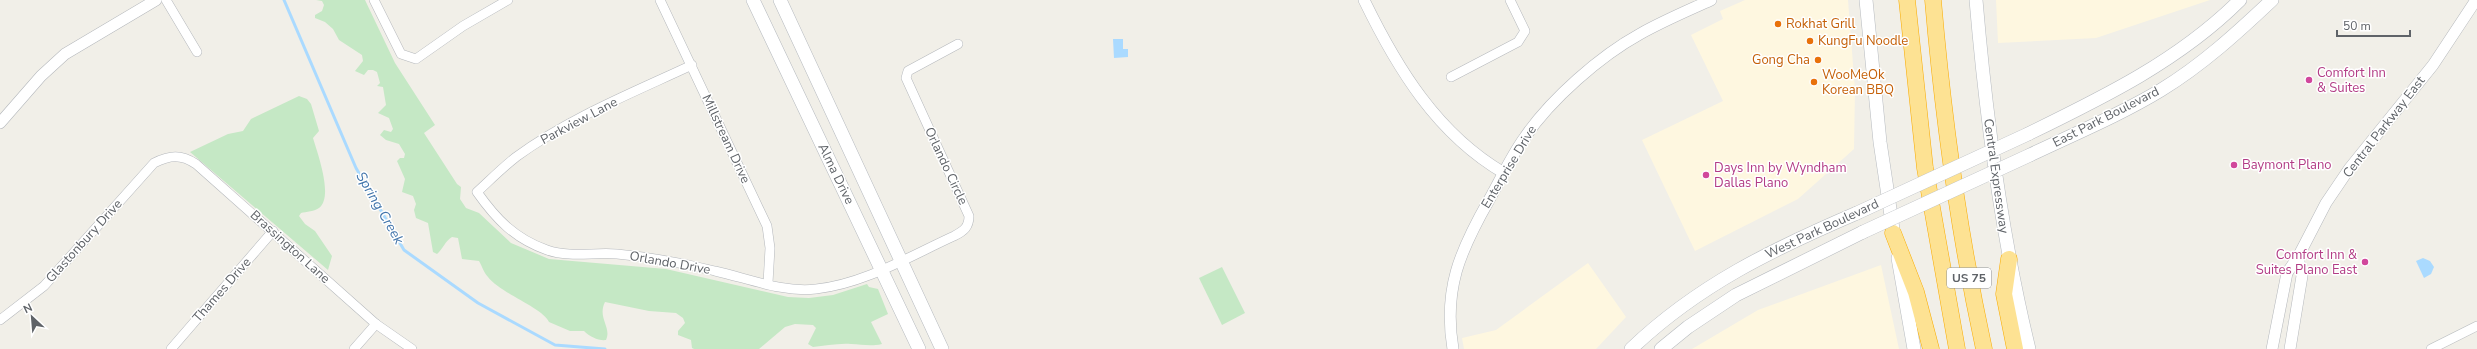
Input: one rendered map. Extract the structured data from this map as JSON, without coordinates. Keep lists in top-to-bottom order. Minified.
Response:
{"streets":{"highway":["US 75"],"main road":["East Park Boulevard","Alma Drive","Central Expressway","West Park Boulevard"],"street":["Parkview Lane","Central Parkway East","Millstream Drive","Orlando Circle","Enterprise Drive","Glastonbury Drive","Brassington Lane","Orlando Drive","Thames Drive"]},"crossings":[["East Park Boulevard","West Park Boulevard"],["Parkview Lane","Millstream Drive"],["Parkview Lane","Orlando Drive"],["Millstream Drive","Orlando Drive"],["Orlando Circle","Alma Drive"],["Orlando Circle","Orlando Drive"],["Alma Drive","Orlando Drive"],["Glastonbury Drive","Brassington Lane"],["Brassington Lane","Thames Drive"]],"water":["Spring Creek"],"places":["Rokhat Grill","KungFu Noodle","Gong Cha","Comfort Inn & Suites","WooMeOk Korean BBQ","Baymont Plano","Days Inn by Wyndham Dallas Plano","Comfort Inn & Suites Plano East"],"scale_bar":"50 m","north":"top left"}
